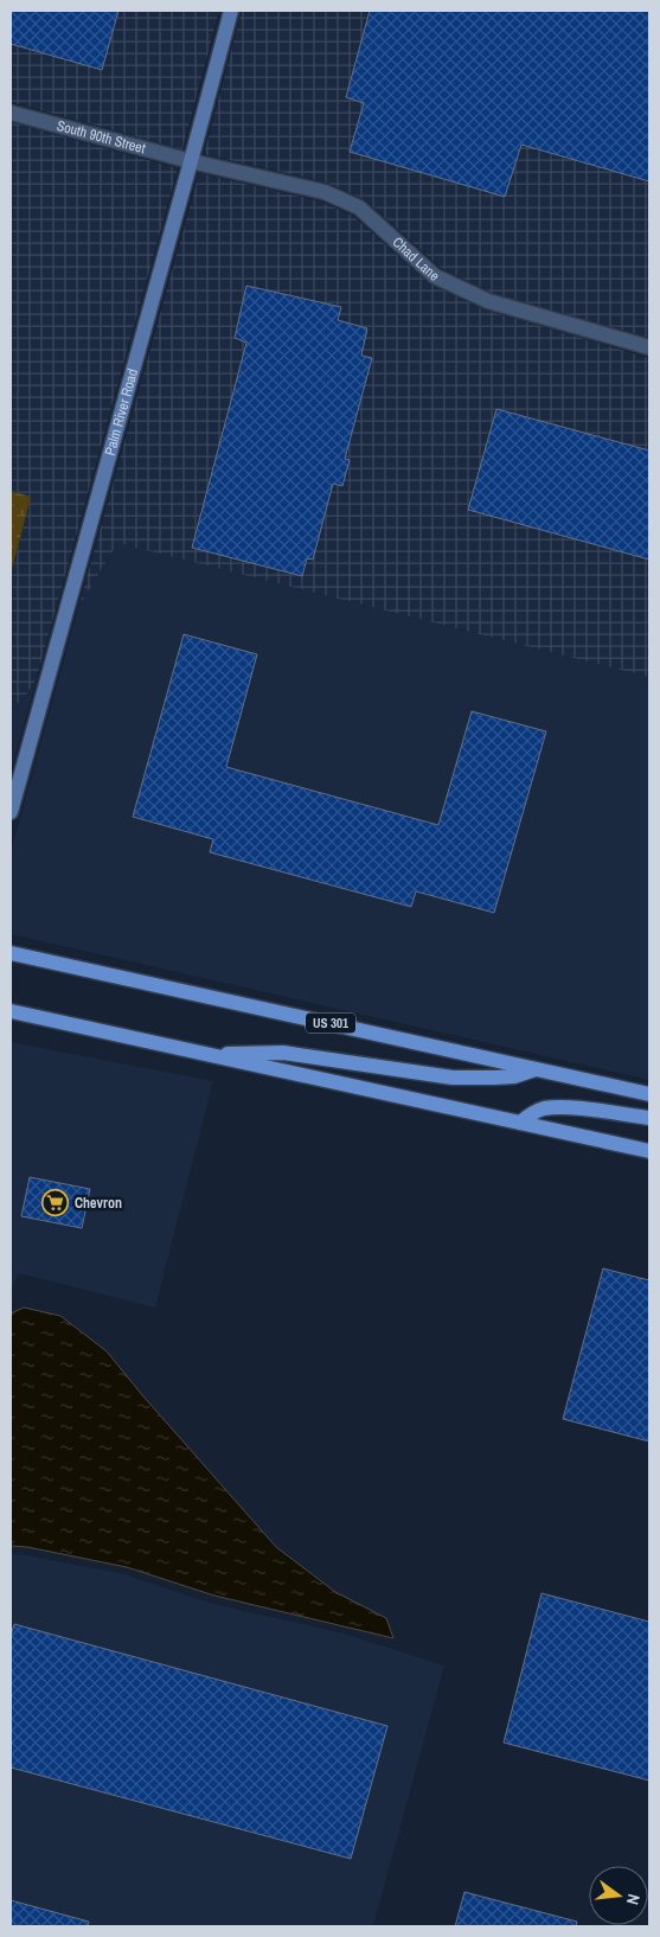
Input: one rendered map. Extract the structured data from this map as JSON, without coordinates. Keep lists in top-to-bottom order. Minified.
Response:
{"streets":{"main road":["US 301"],"street":["South 90th Street","Chad Lane","Palm River Road"]},"crossings":[["South 90th Street","Chad Lane"],["South 90th Street","Palm River Road"],["Chad Lane","Palm River Road"]],"places":{"supermarket":["Chevron"]},"north":"right"}
